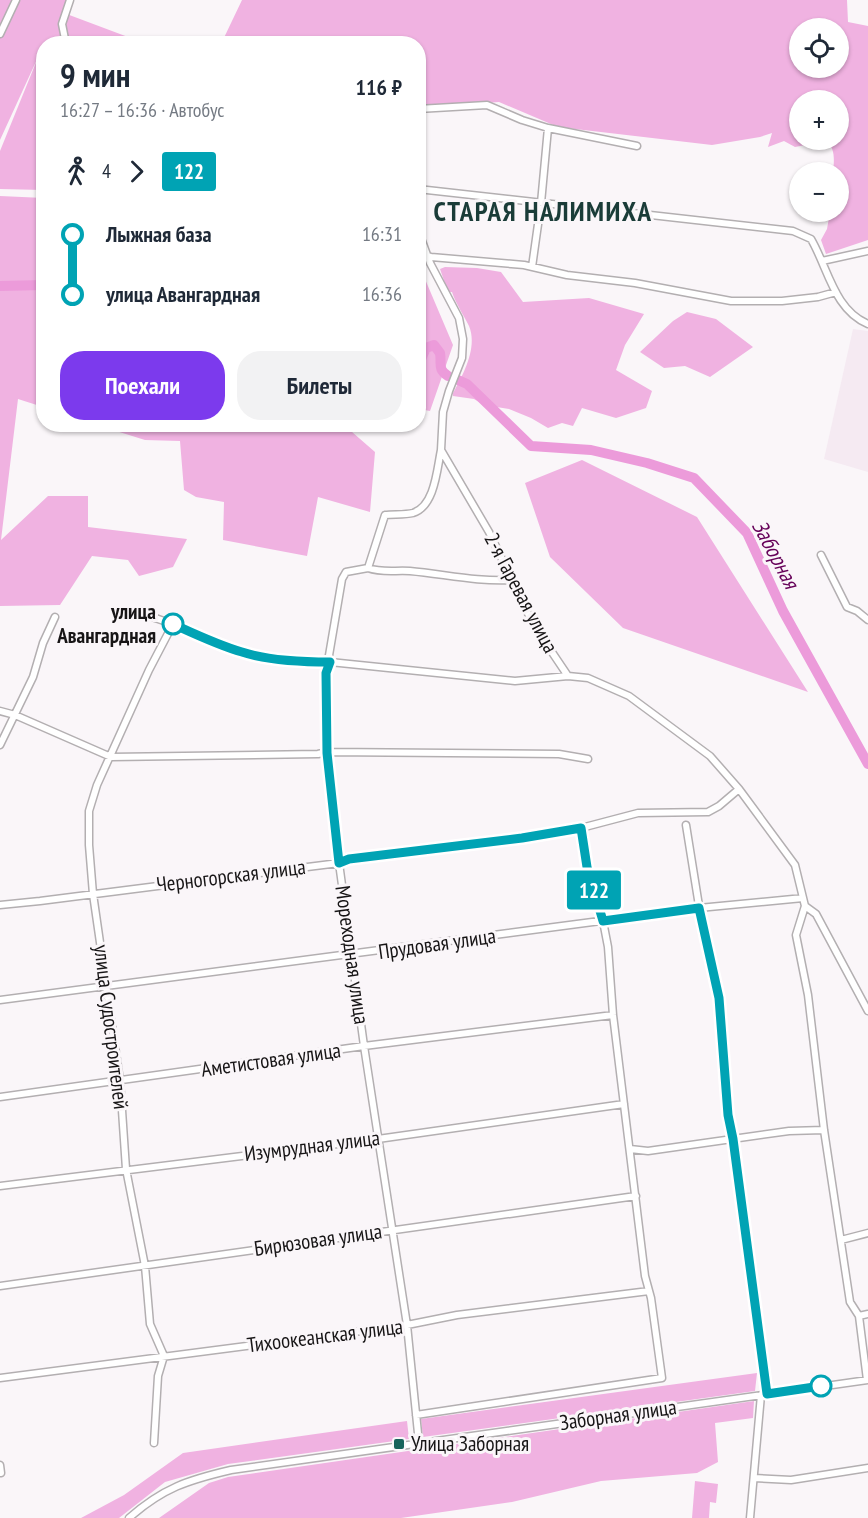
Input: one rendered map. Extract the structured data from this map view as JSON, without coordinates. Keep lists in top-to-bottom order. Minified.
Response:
{"streets":{"street":["2-я Гаревая улица","Черногорская улица","Прудовая улица","Мореходная улица","улица Судостроителей","Аметистовая улица","Изумрудная улица","Бирюзовая улица","Тихоокеанская улица","Заборная улица"]},"crossings":[["2-я Гаревая улица","Черногорская улица"],["2-я Гаревая улица","Прудовая улица"],["Черногорская улица","Мореходная улица"],["Черногорская улица","улица Судостроителей"],["Прудовая улица","Мореходная улица"],["Прудовая улица","улица Судостроителей"],["Мореходная улица","Аметистовая улица"],["Мореходная улица","Изумрудная улица"],["Мореходная улица","Бирюзовая улица"],["Мореходная улица","Тихоокеанская улица"],["Мореходная улица","Заборная улица"],["улица Судостроителей","Аметистовая улица"],["улица Судостроителей","Изумрудная улица"],["улица Судостроителей","Бирюзовая улица"],["улица Судостроителей","Тихоокеанская улица"]],"districts":["СТАРАЯ НАЛИМИХА"],"water":["Заборная"],"places":{"other":["улица Авангардная"],"transit":["Улица Заборная"]},"lines":["bus line 122"],"page":{"on_map":"122","map_buttons":["+","−"],"heading":["9 мин","16:27 – 16:36 · Автобус","116 ₽"],"legs":["4","122"],"list":[{"name":"Лыжная база","value":"16:31"},{"name":"улица Авангардная","value":"16:36"}],"buttons":["Поехали","Билеты"]}}
